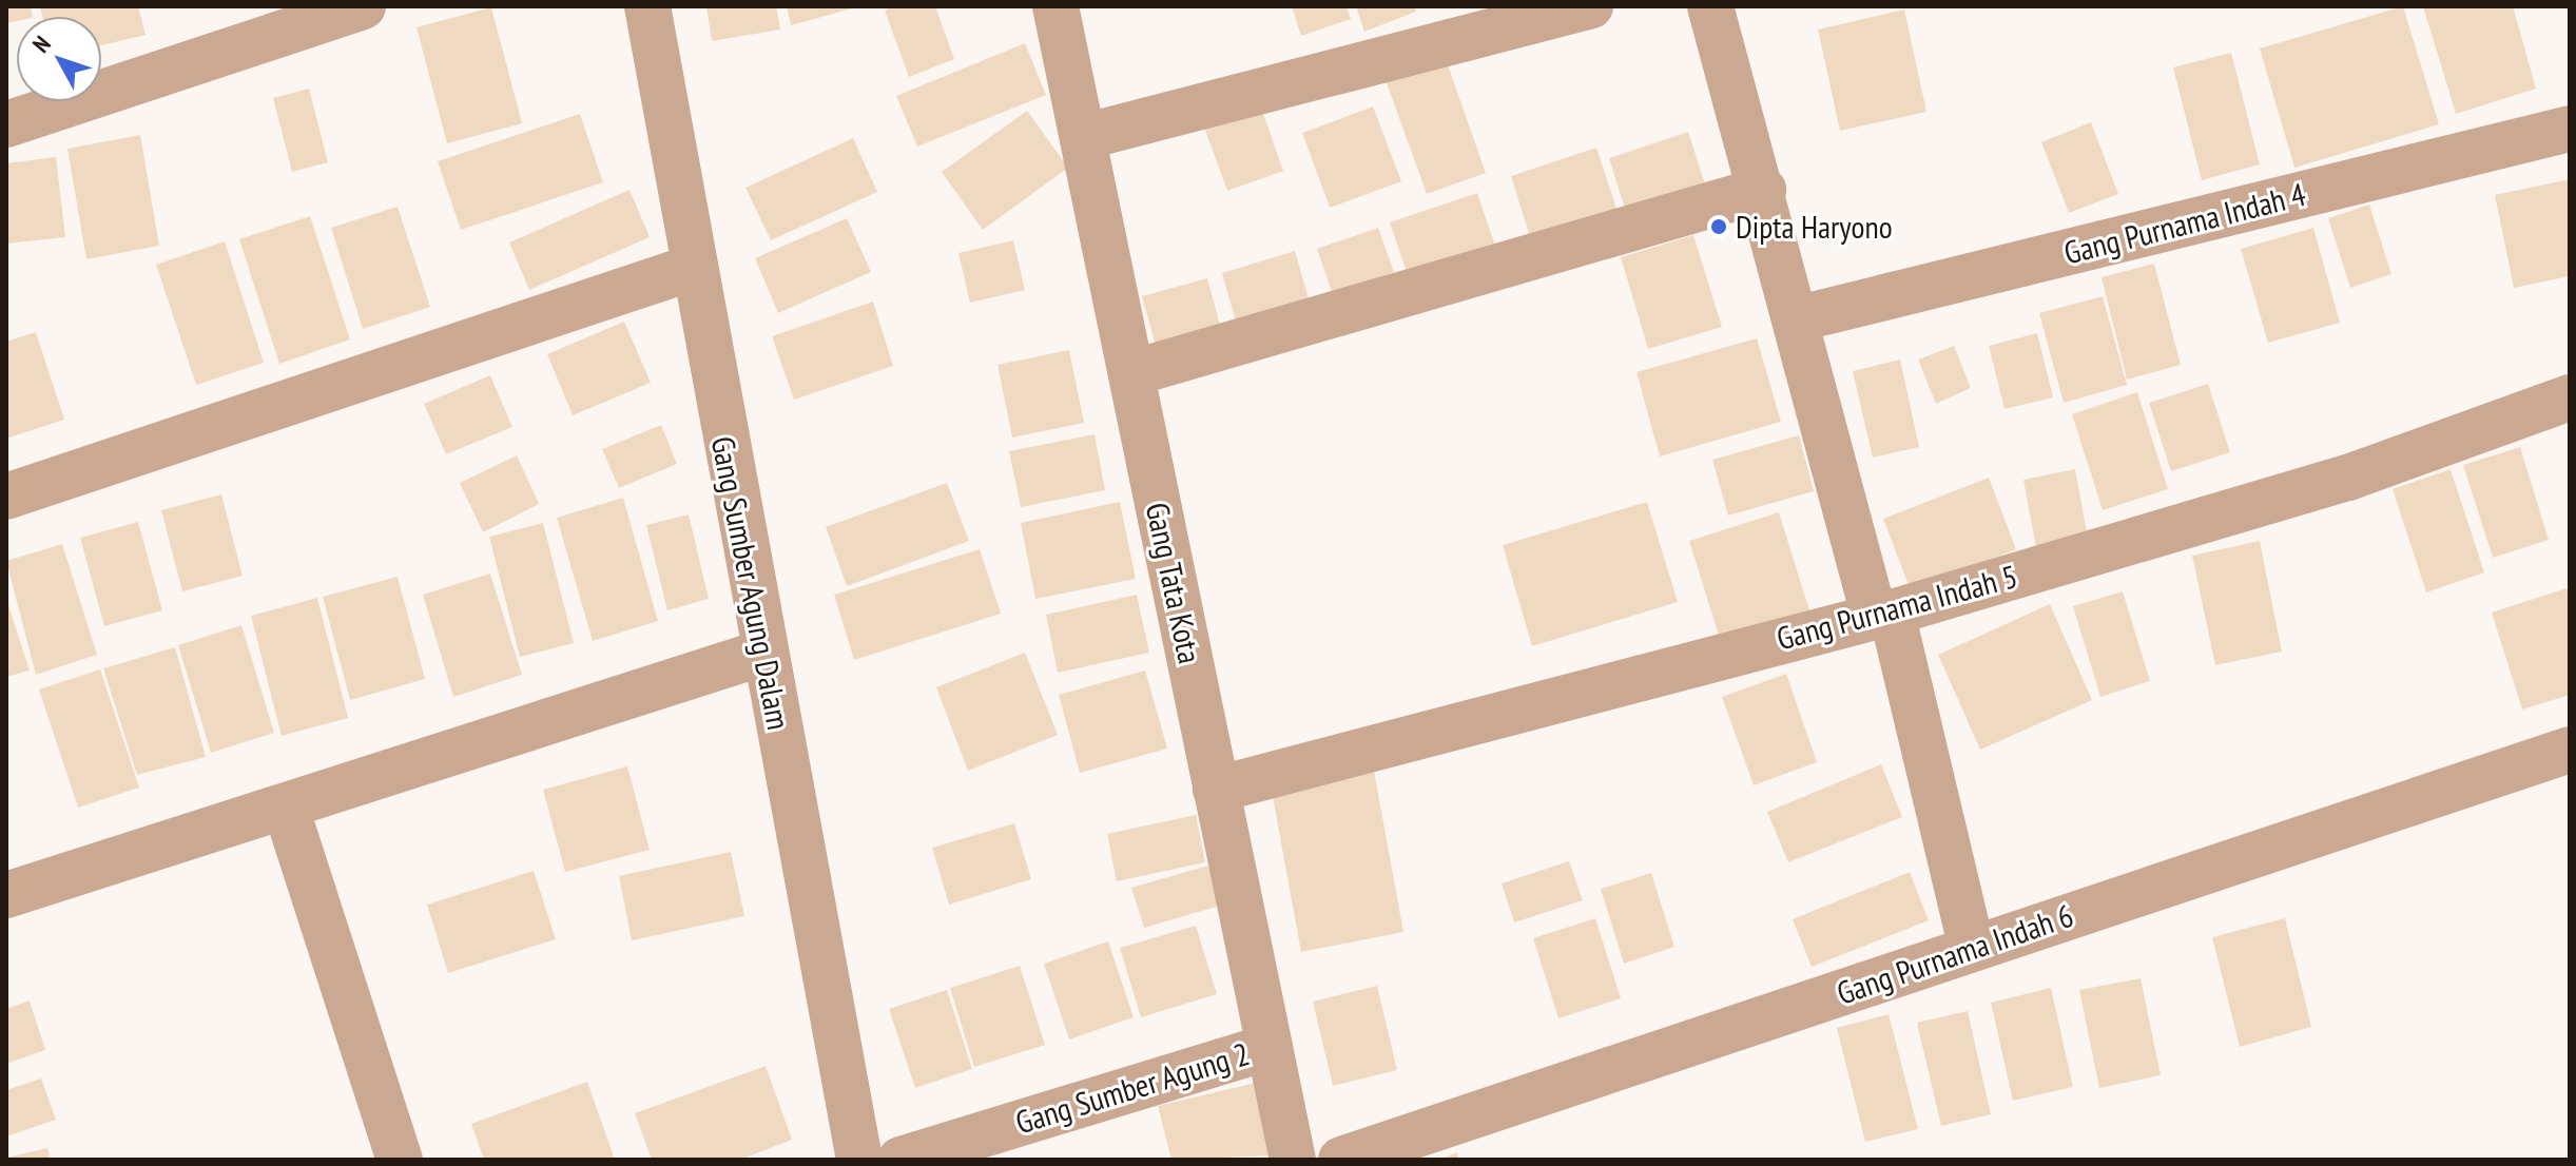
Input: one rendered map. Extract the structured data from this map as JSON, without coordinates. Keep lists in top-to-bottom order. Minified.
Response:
{"streets":{"street":["Gang Purnama Indah 4","Gang Sumber Agung Dalam","Gang Tata Kota","Gang Purnama Indah 5","Gang Purnama Indah 6","Gang Sumber Agung 2"]},"crossings":[["Gang Tata Kota","Gang Purnama Indah 5"],["Gang Tata Kota","Gang Sumber Agung 2"]],"places":["Dipta Haryono"],"north":"top left"}
